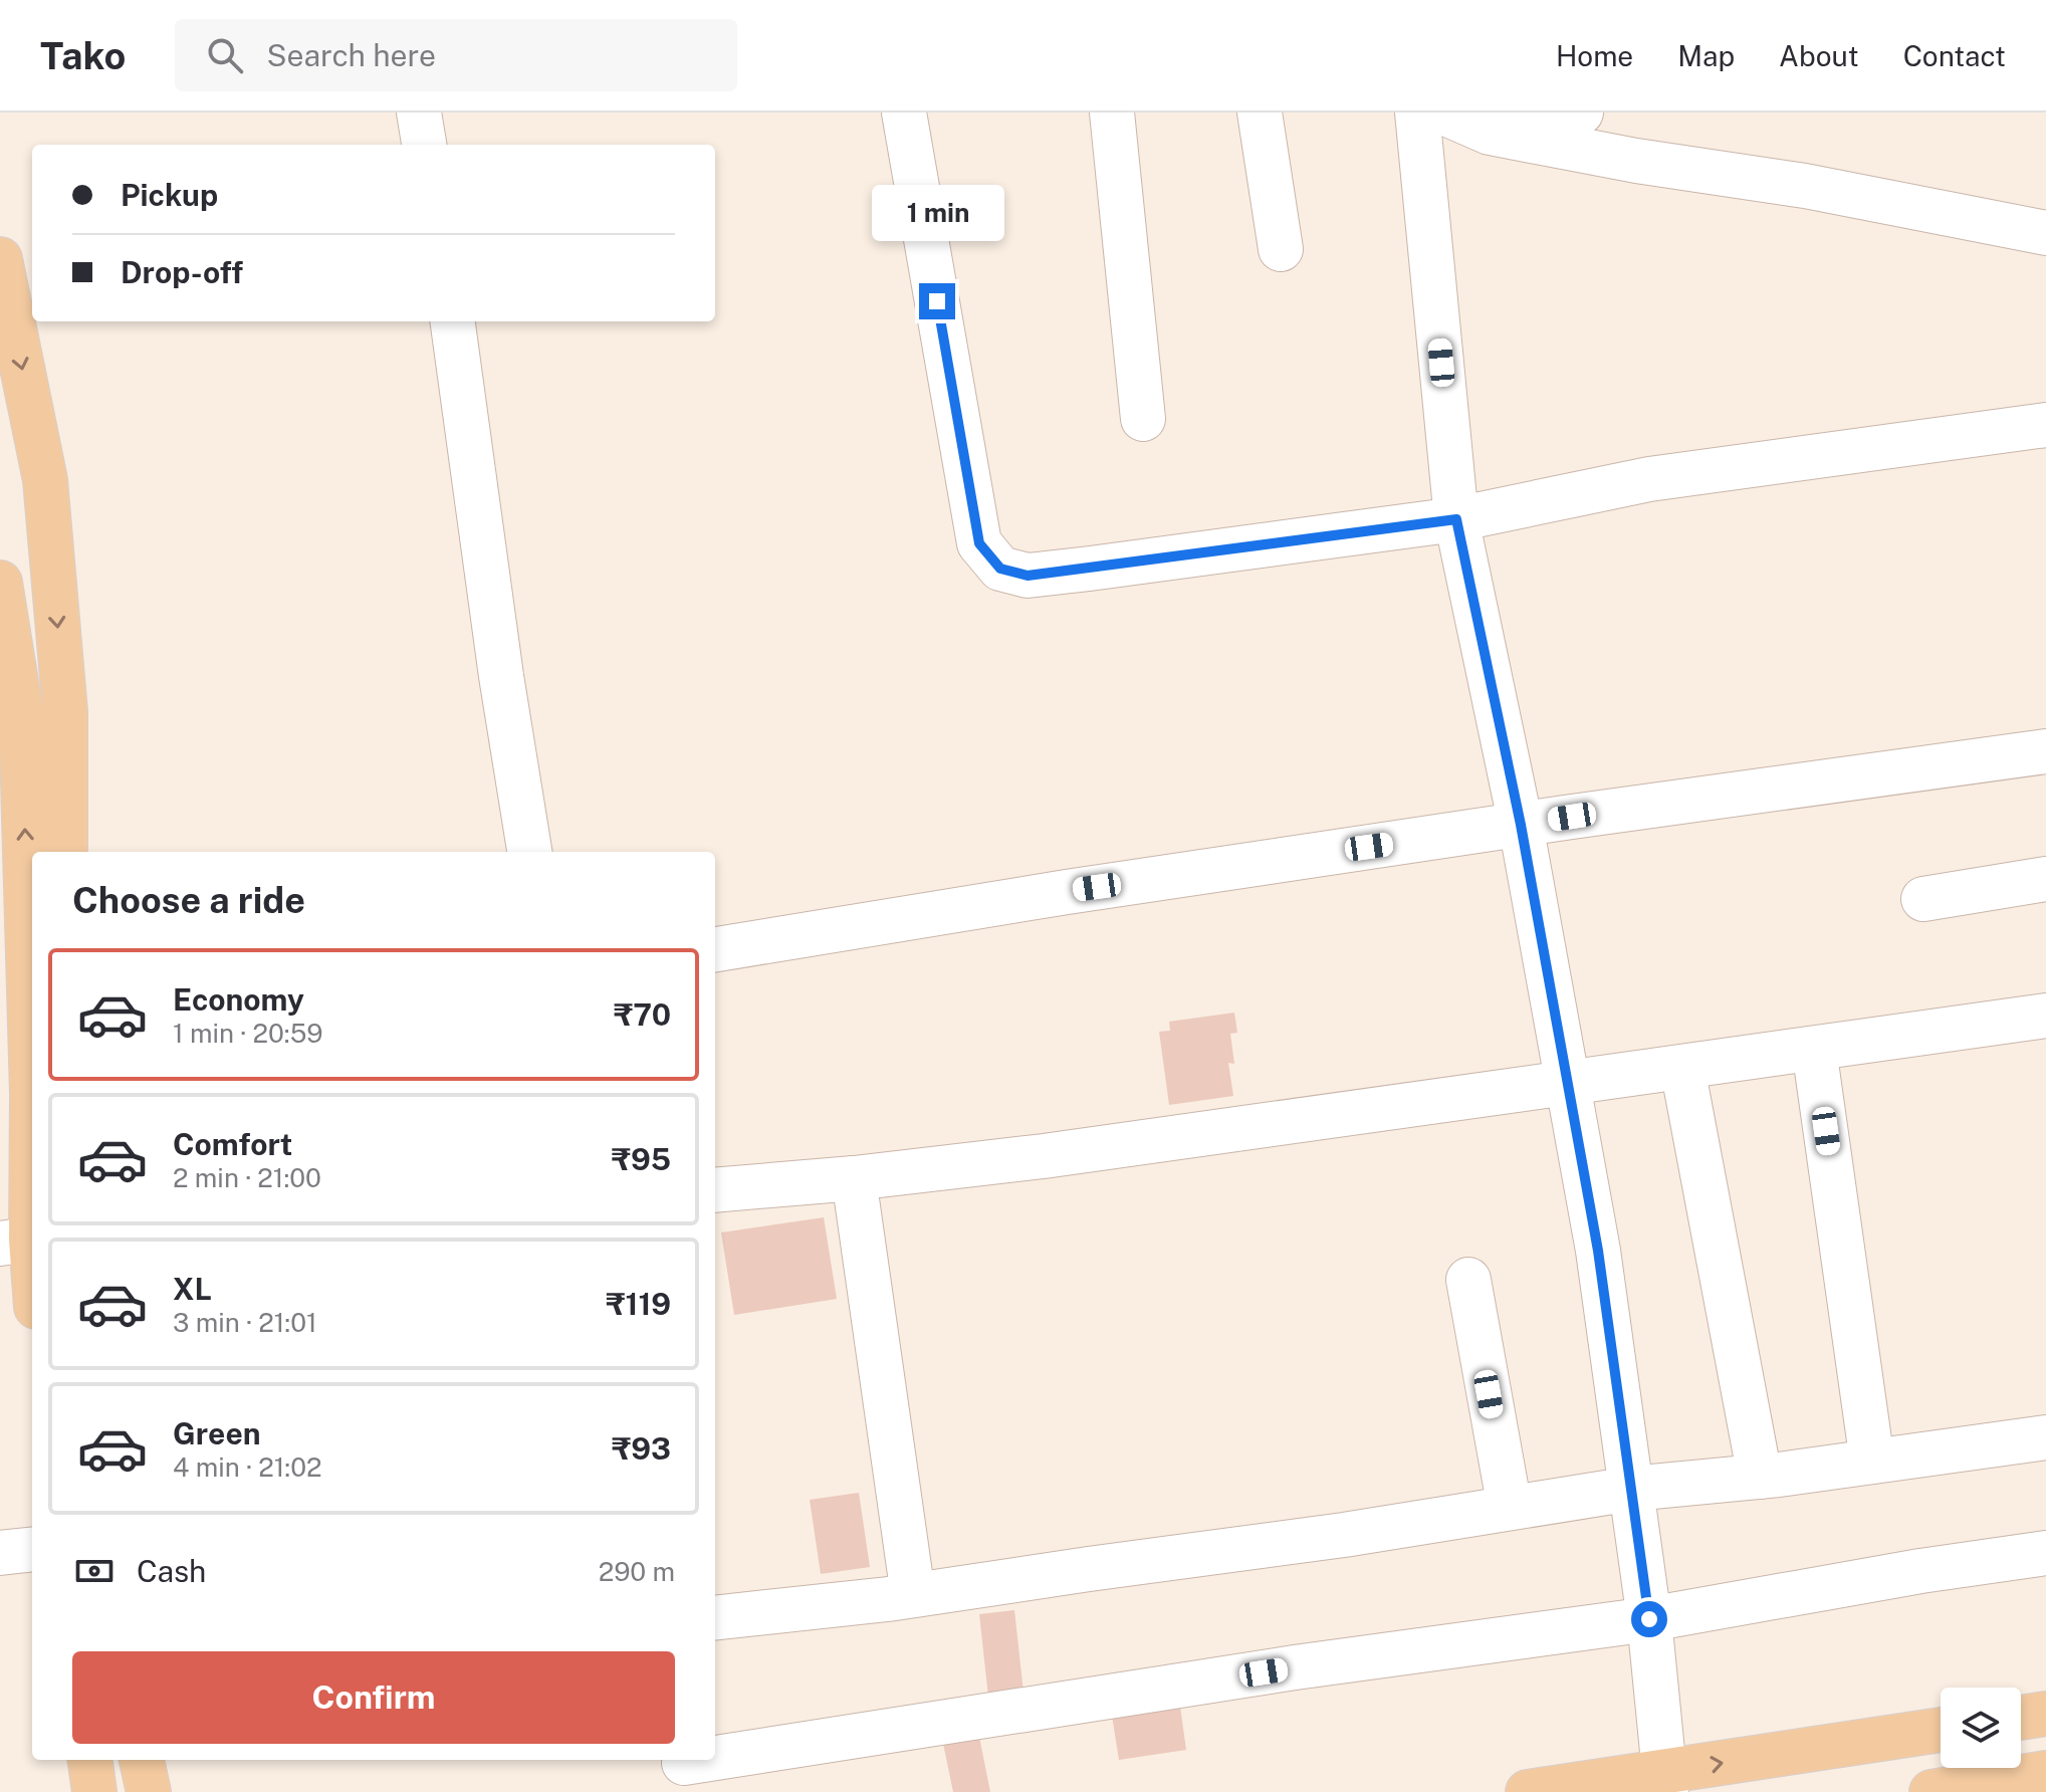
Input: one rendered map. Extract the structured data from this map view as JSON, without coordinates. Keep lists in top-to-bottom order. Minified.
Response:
{"page":{"header":"Tako","search":"Search here","nav":["Home","Map","About","Contact"],"banner":["Pickup","Drop-off"],"bubble":"1 min","heading":"Choose a ride","list":[{"name":"Economy","note":"1 min · 20:59","value":"₹70"},{"name":"Comfort","note":"2 min · 21:00","value":"₹95"},{"name":"XL","note":"3 min · 21:01","value":"₹119"},{"name":"Green","note":"4 min · 21:02","value":"₹93"}],"pay":["Cash","290 m"],"buttons":"Confirm"}}
